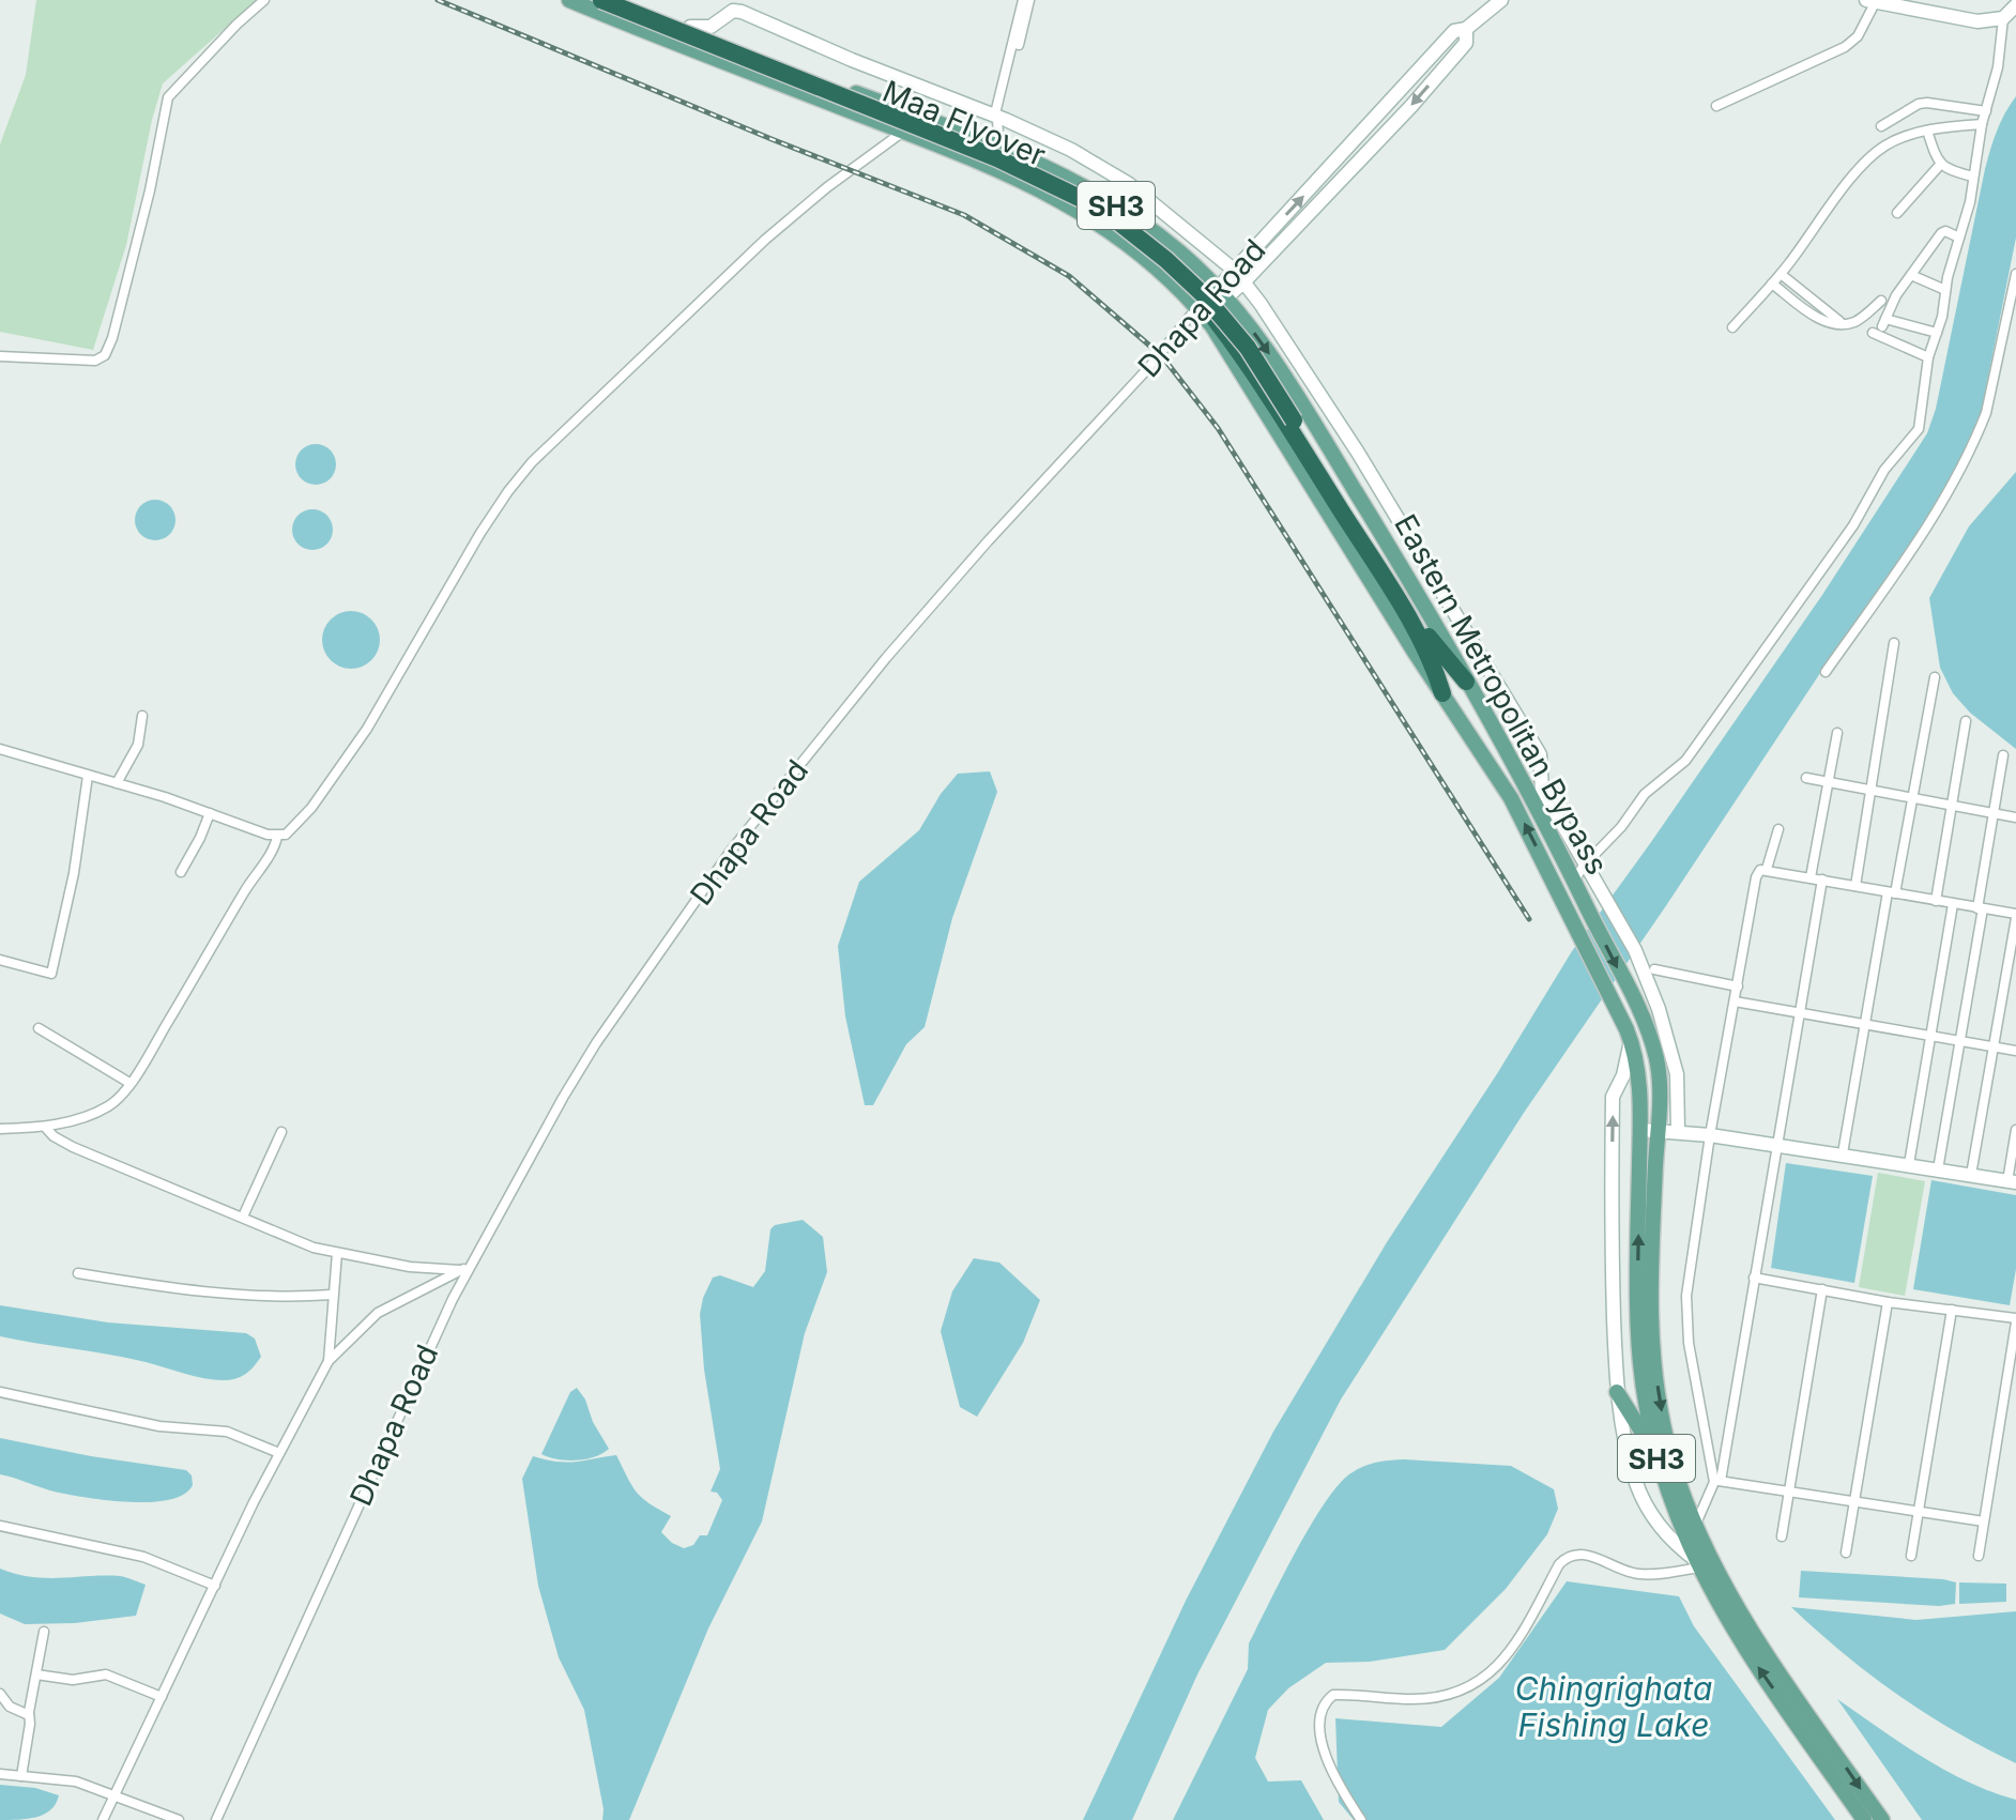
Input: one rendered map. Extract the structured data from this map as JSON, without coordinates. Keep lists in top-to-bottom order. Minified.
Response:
{"streets":{"highway":["Maa Flyover"],"main road":["SH3","Eastern Metropolitan Bypass"],"street":["Dhapa Road"]},"crossings":[["Maa Flyover","Eastern Metropolitan Bypass"],["SH3","Dhapa Road"],["SH3","Eastern Metropolitan Bypass"],["Dhapa Road","Eastern Metropolitan Bypass"]],"water":["Chingrighata Fishing Lake"]}
